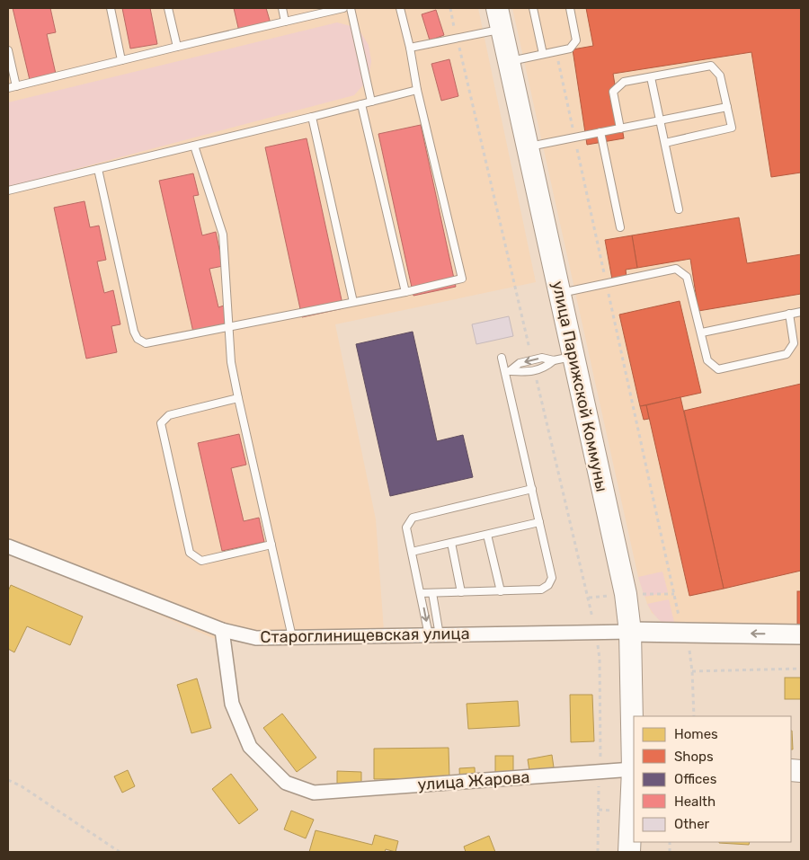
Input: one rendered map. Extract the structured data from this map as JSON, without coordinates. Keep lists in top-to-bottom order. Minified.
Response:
{"streets":{"main road":["улица Парижской Коммуны"],"street":["Староглинищевская улица","улица Жарова"]},"crossings":[["улица Парижской Коммуны","Староглинищевская улица"],["улица Парижской Коммуны","улица Жарова"],["Староглинищевская улица","улица Жарова"]],"legend":["Homes","Shops","Offices","Health","Other"]}
